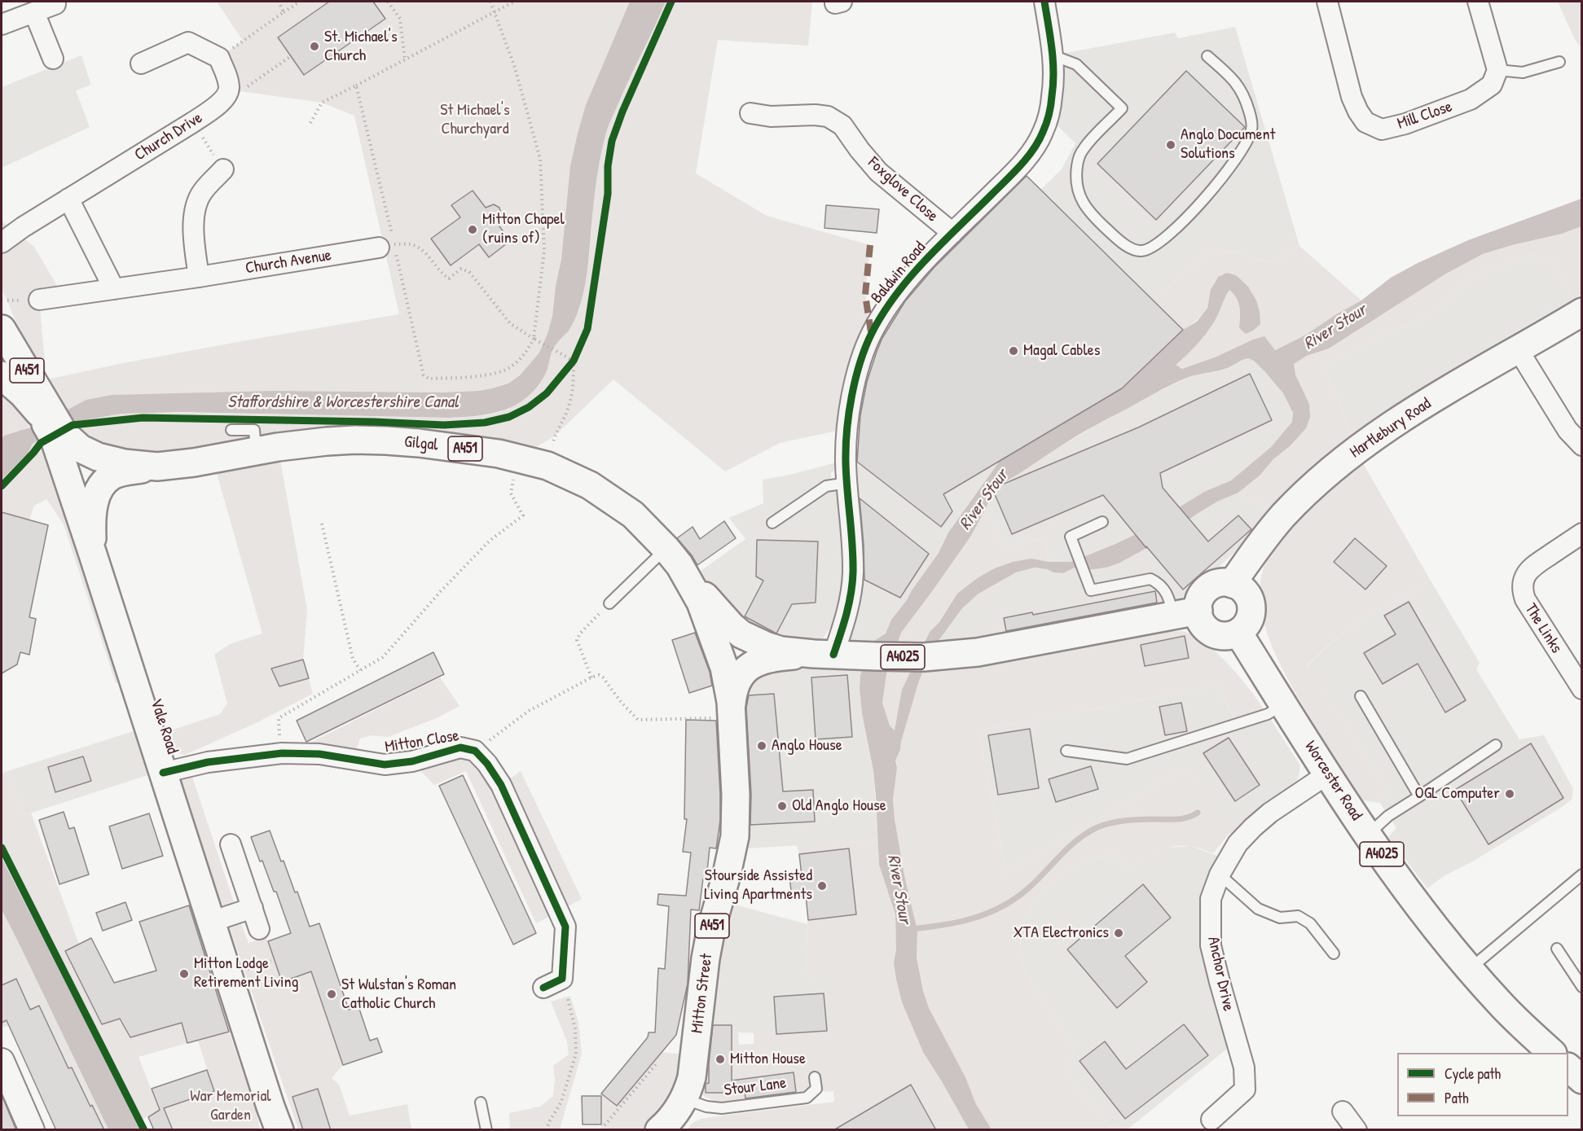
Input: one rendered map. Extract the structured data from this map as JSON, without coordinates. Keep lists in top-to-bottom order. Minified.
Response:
{"streets":{"main road":["A451","Hartlebury Road","Gilgal","A4025","Vale Road","Worcester Road","Mitton Street"],"street":["Mill Close","Church Drive","Foxglove Close","Church Avenue","Baldwin Road","The Links","Mitton Close","Anchor Drive"],"lane":["Stour Lane"]},"crossings":[["Foxglove Close","Baldwin Road"],["Baldwin Road","A4025"],["A451","Gilgal"],["A451","Vale Road"],["Hartlebury Road","A4025"],["Hartlebury Road","Worcester Road"],["Gilgal","A4025"],["Gilgal","Vale Road"],["Gilgal","Mitton Street"],["A4025","Worcester Road"],["A4025","Mitton Street"],["Vale Road","Mitton Close"],["Worcester Road","Anchor Drive"],["Mitton Street","Stour Lane"]],"water":["River Stour","Staffordshire & Worcestershire Canal"],"parks":["St Michael's Churchyard","War Memorial Garden"],"places":["St. Michael's Church","Anglo Document Solutions","Mitton Chapel (ruins of)","Magal Cables","Anglo House","OGL Computer","Old Anglo House","Stourside Assisted Living Apartments","XTA Electronics","Mitton Lodge Retirement Living","St Wulstan's Roman Catholic Church","Mitton House"],"legend":["Cycle path","Path"]}
